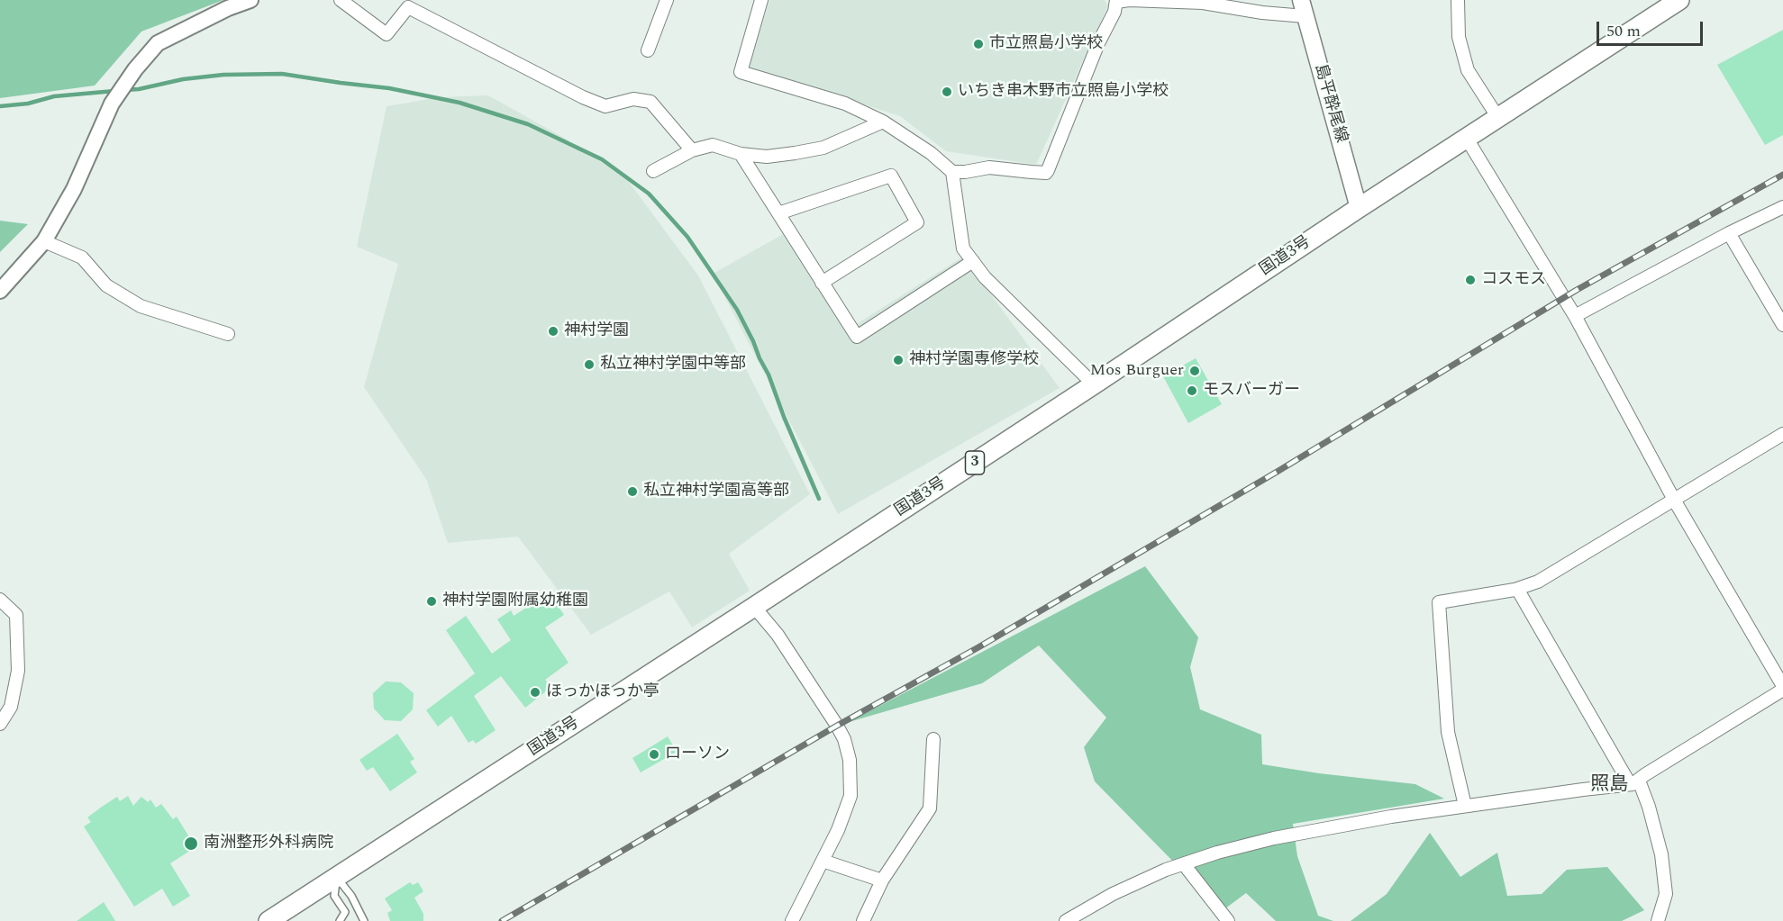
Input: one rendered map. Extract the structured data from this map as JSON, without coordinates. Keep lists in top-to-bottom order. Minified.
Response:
{"streets":{"highway":["国道3号","3"],"main road":["島平酔尾線"]},"crossings":[["島平酔尾線","国道3号"]],"districts":["照島"],"places":["市立照島小学校","いちき串木野市立照島小学校","コスモス","神村学園","神村学園専修学校","私立神村学園中等部","Mos Burguer","モスバーガー","私立神村学園高等部","神村学園附属幼稚園","ほっかほっか亭","ローソン","南洲整形外科病院"],"scale_bar":"50 m"}
